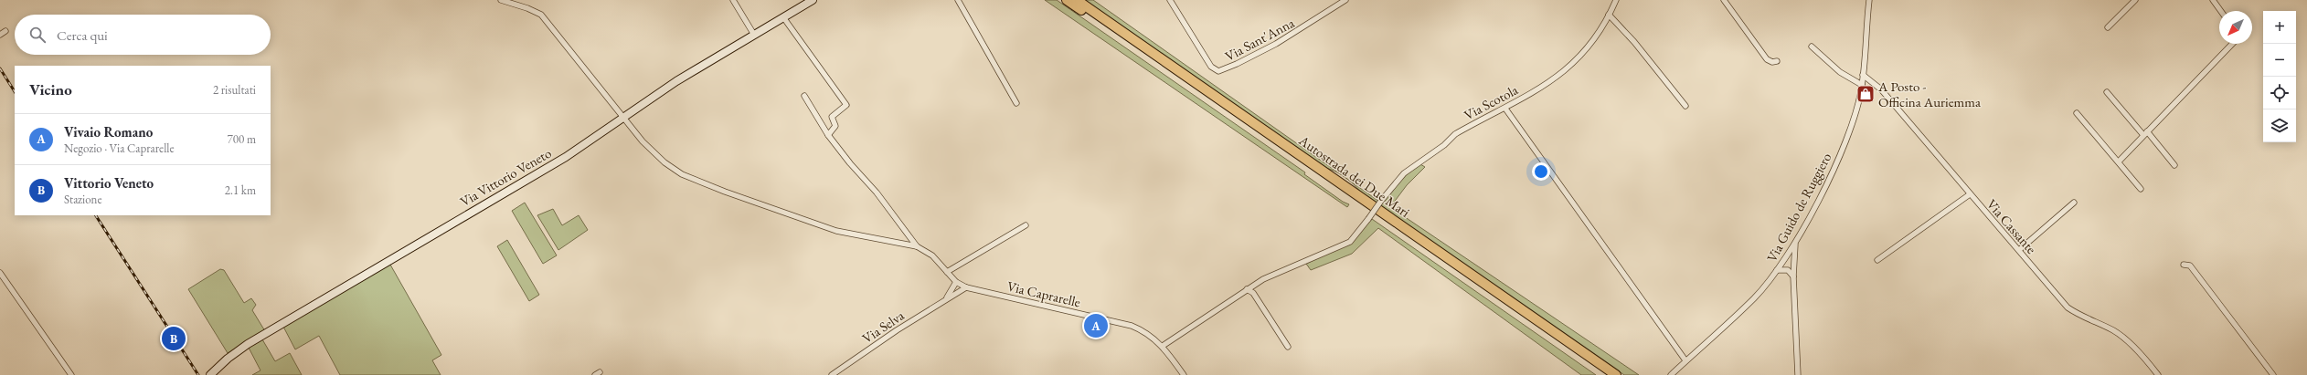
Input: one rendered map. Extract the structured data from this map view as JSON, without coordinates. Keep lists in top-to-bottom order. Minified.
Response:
{"streets":{"highway":["Autostrada dei Due Mari"],"street":["Via Sant'Anna","Via Scotola","Via Vittorio Veneto","Via Guido de Ruggiero","Via Cassante","Via Caprarelle","Via Selva"]},"crossings":[["Via Scotola","Via Caprarelle"],["Via Guido de Ruggiero","Via Cassante"],["Via Caprarelle","Via Selva"]],"places":{"shop":["A Posto - Officina Auriemma"]},"north":"bottom left","page":{"map_buttons":["+","−"],"search":"Cerca qui","heading":["Vicino","2 risultati"],"list":[{"mark":"A","name":"Vivaio Romano","note":"Negozio · Via Caprarelle","value":"700 m"},{"mark":"B","name":"Vittorio Veneto","note":"Stazione","value":"2.1 km"}],"pins":["A","B"]}}
